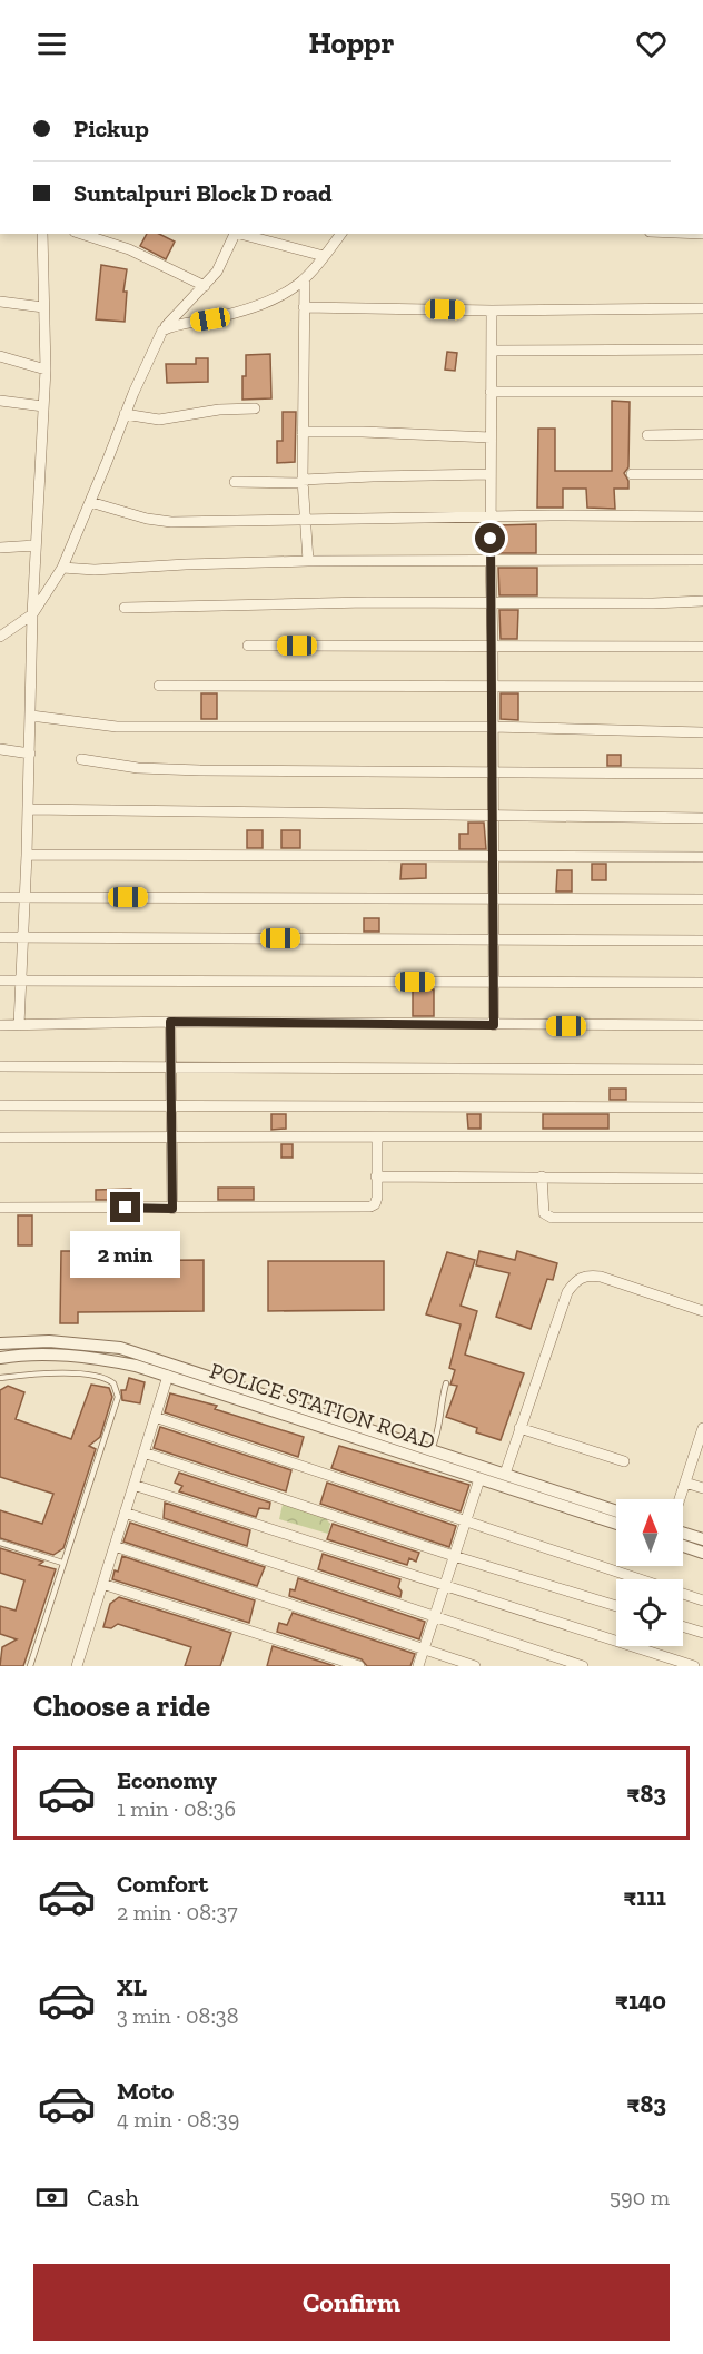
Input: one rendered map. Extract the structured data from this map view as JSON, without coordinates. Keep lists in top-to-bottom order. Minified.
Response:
{"streets":{"street":["POLICE STATION ROAD"]},"north":"top","page":{"header":"Hoppr","banner":["Pickup","Suntalpuri Block D road"],"bubble":"2 min","heading":"Choose a ride","list":[{"name":"Economy","note":"1 min · 08:36","value":"₹83"},{"name":"Comfort","note":"2 min · 08:37","value":"₹111"},{"name":"XL","note":"3 min · 08:38","value":"₹140"},{"name":"Moto","note":"4 min · 08:39","value":"₹83"}],"pay":["Cash","590 m"],"buttons":"Confirm"}}
